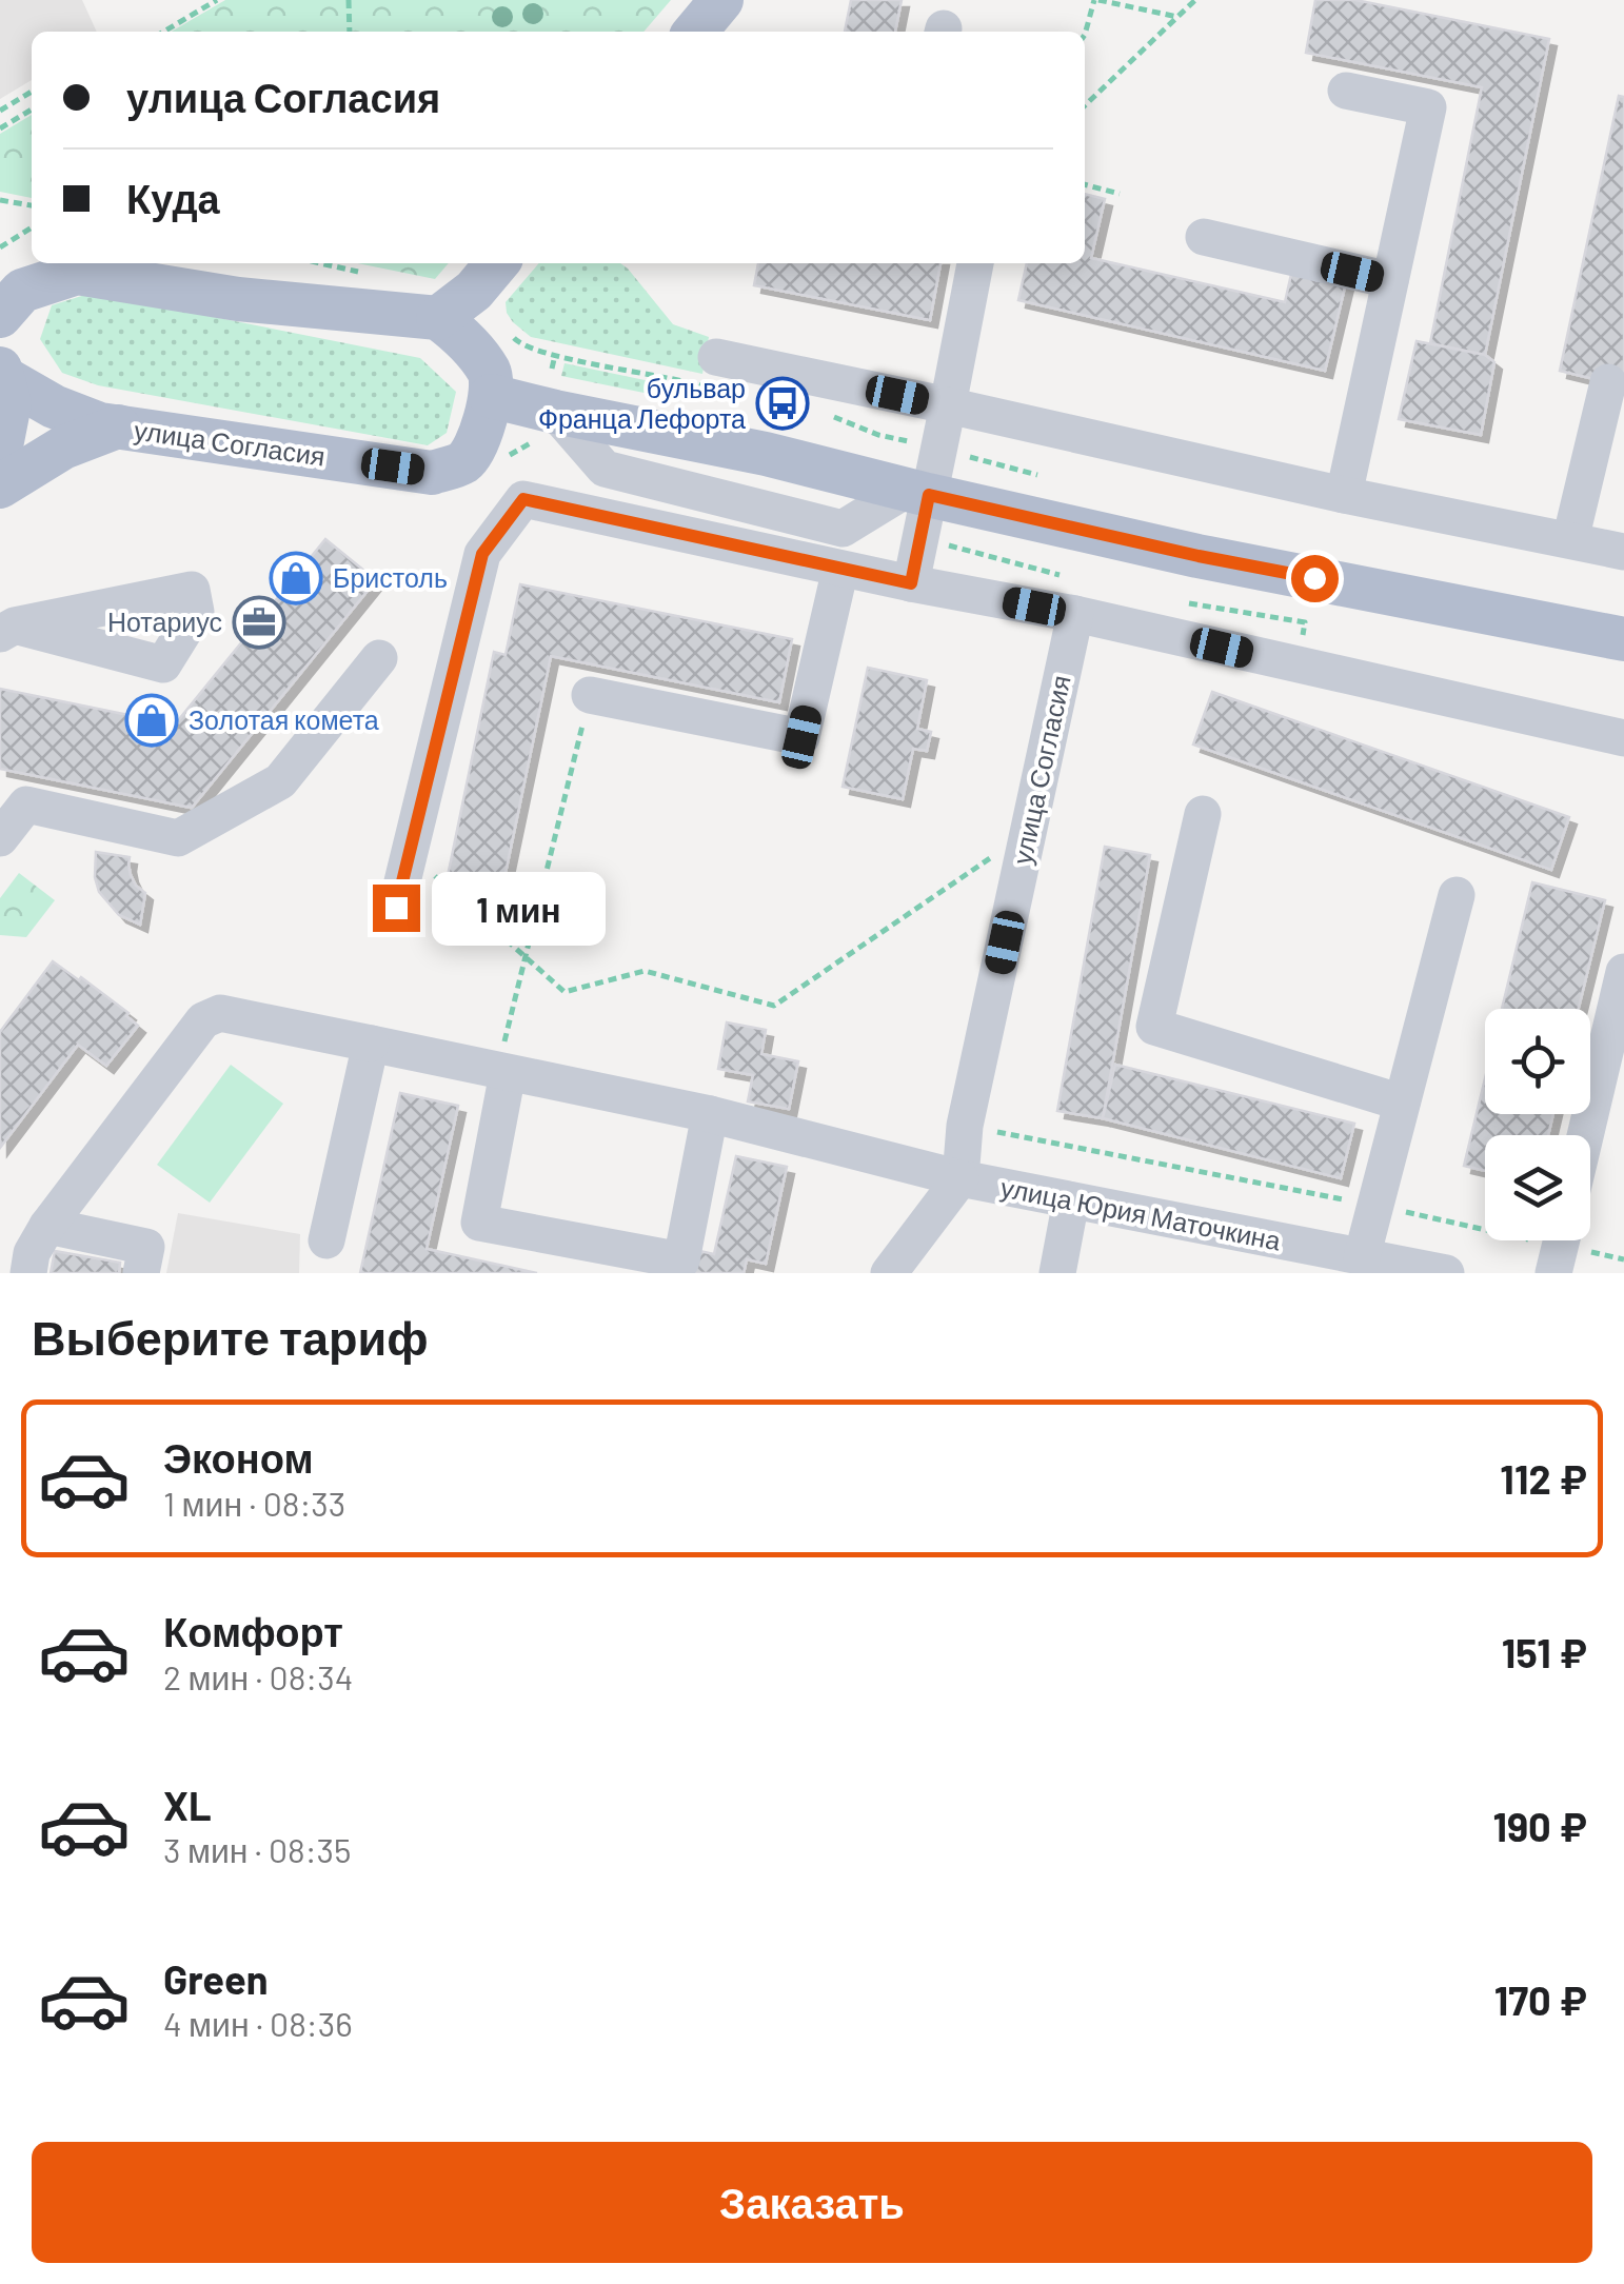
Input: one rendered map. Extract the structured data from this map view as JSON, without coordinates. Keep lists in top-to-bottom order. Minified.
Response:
{"streets":{"main road":["улица Согласия"],"street":["улица Юрия Маточкина"]},"crossings":[["улица Согласия","улица Юрия Маточкина"]],"places":{"bus stop":["бульвар Франца Лефорта"],"shop":["Бристоль","Золотая комета"],"office":["Нотариус"]},"page":{"banner":["улица Согласия","Куда"],"bubble":"1 мин","heading":"Выберите тариф","list":[{"name":"Эконом","note":"1 мин · 08:33","value":"112 ₽"},{"name":"Комфорт","note":"2 мин · 08:34","value":"151 ₽"},{"name":"XL","note":"3 мин · 08:35","value":"190 ₽"},{"name":"Green","note":"4 мин · 08:36","value":"170 ₽"}],"buttons":"Заказать"}}
